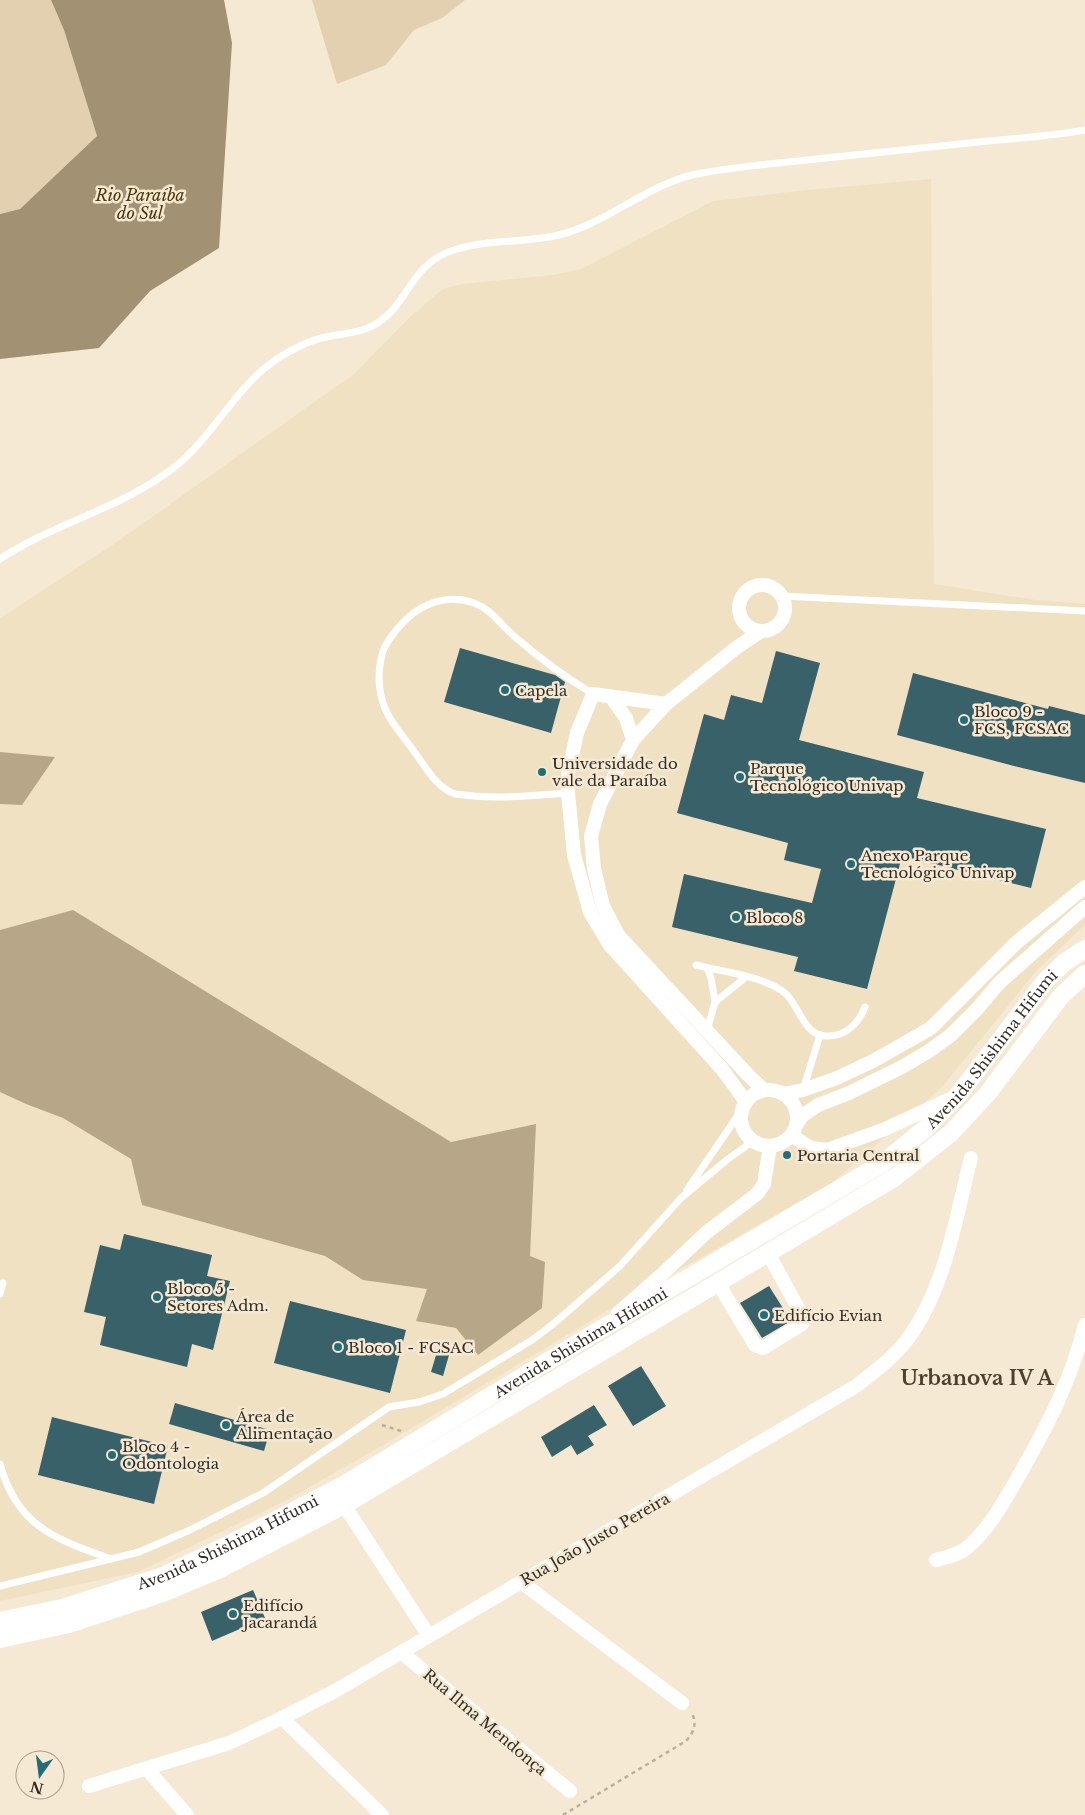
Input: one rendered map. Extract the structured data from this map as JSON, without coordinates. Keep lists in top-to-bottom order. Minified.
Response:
{"streets":{"street":["Avenida Shishima Hifumi","Rua João Justo Pereira","Rua Ilma Mendonça"]},"crossings":[["Rua João Justo Pereira","Rua Ilma Mendonça"]],"districts":["Urbanova IV A"],"water":["Rio Paraíba do Sul"],"places":["Capela","Bloco 9 - FCS, FCSAC","Universidade do vale da Paraíba","Parque Tecnológico Univap","Anexo Parque Tecnológico Univap","Bloco 8","Portaria Central","Bloco 5 - Setores Adm.","Edifício Evian","Bloco 1 - FCSAC","Área de Alimentação","Bloco 4 - Odontologia","Edifício Jacarandá"],"north":"bottom"}
